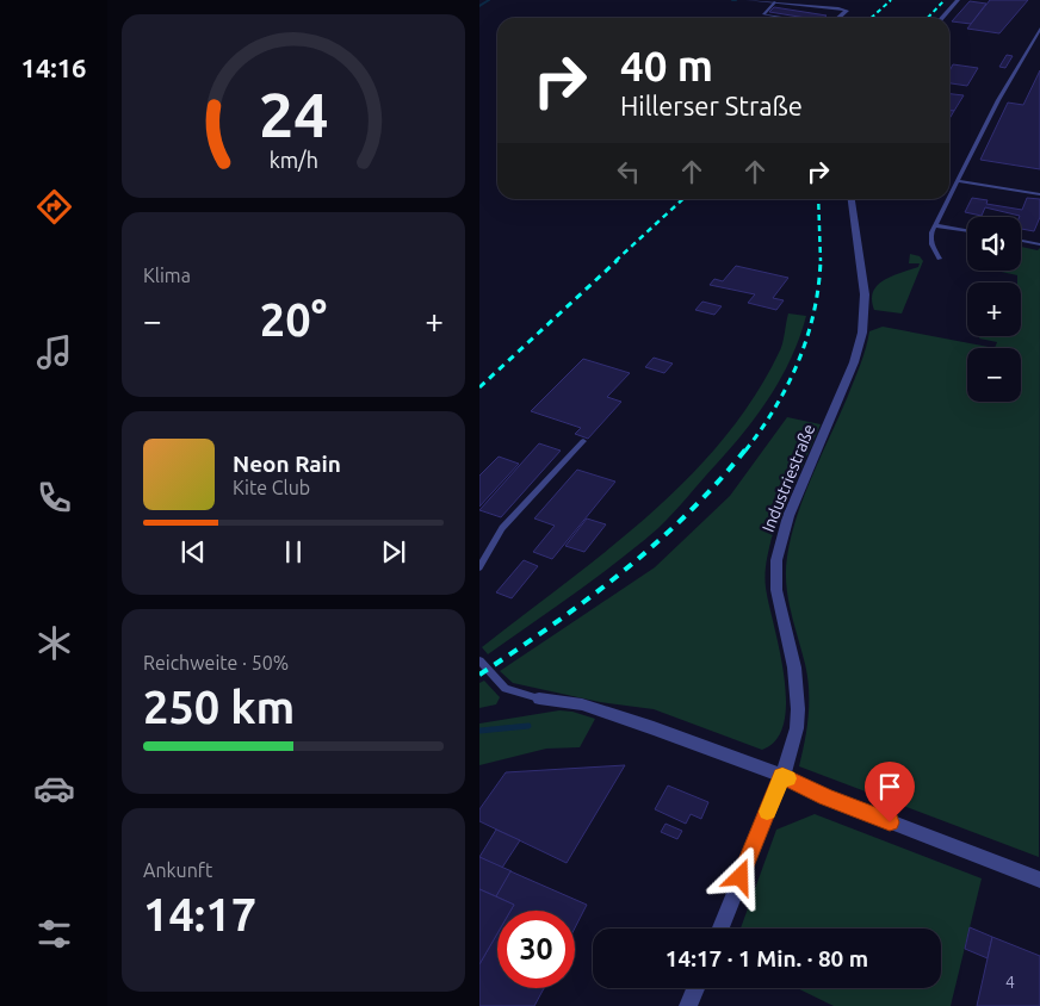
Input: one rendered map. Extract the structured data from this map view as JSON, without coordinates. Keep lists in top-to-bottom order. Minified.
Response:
{"streets":{"street":["Industriestraße"]},"house_numbers":["4"],"page":{"tabs":"14:16","turn":["40 m","Hillerser Straße"],"tile":["Klima",["Reichweite · 50%","250 km"],["Ankunft","14:17"]],"map_buttons":["+","−"],"heat":["−","20°","+"],"song":["Neon Rain","Kite Club"],"limit":"30","trip":"14:17 · 1 Min. · 80 m","gauge":["24","km/h"]}}
